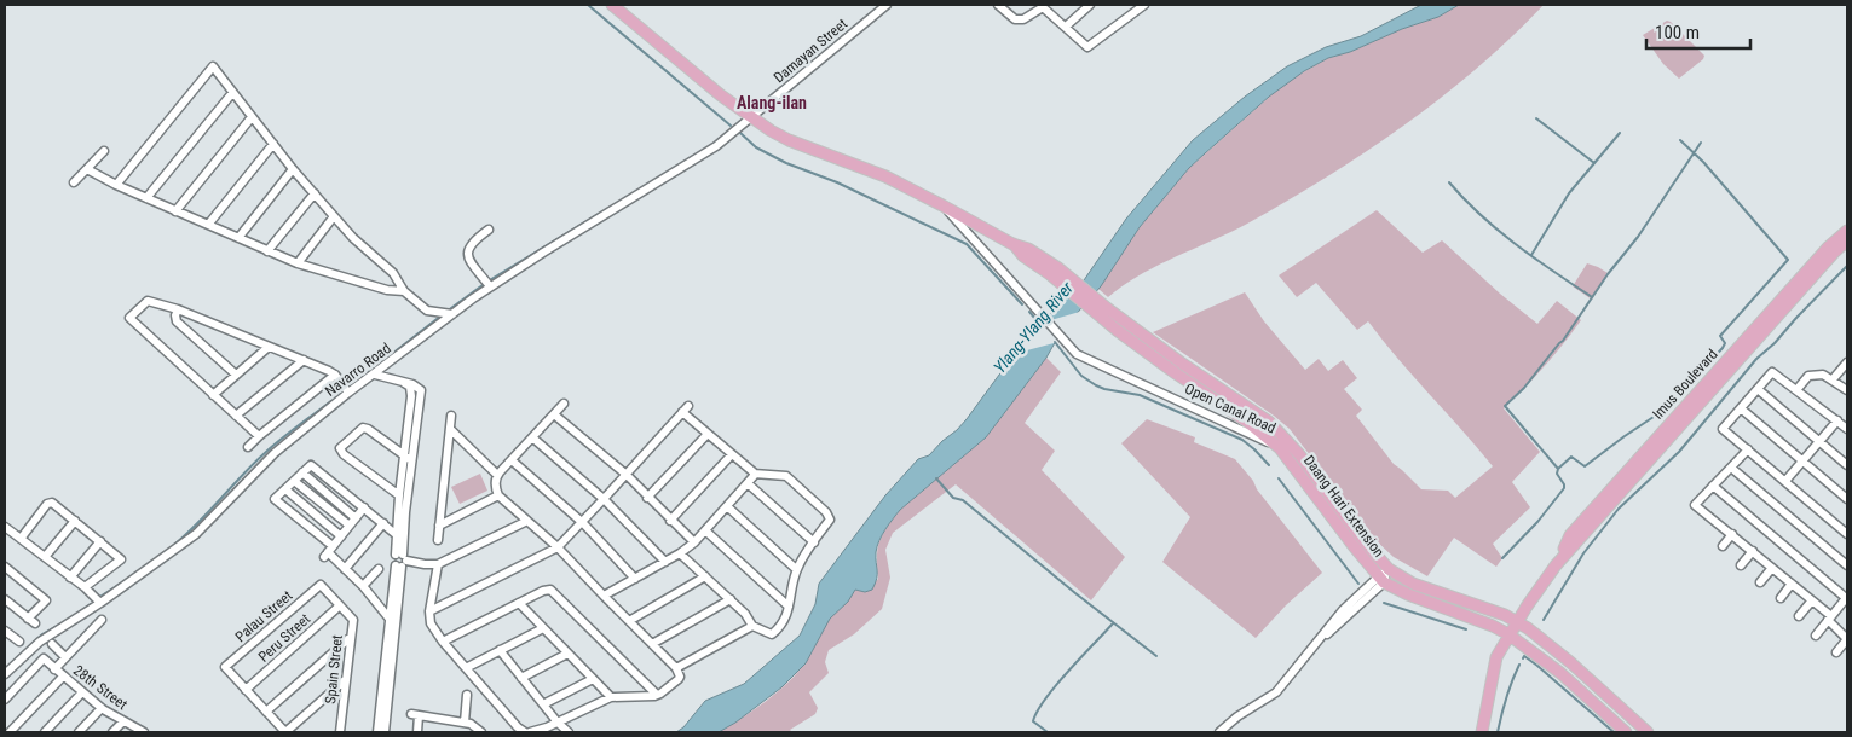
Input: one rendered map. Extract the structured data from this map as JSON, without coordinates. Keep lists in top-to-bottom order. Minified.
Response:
{"streets":{"main road":["Imus Boulevard","Open Canal Road","Daang Hari Extension"],"street":["Damayan Street","Navarro Road","Palau Street","Peru Street","Spain Street","28th Street"]},"crossings":[["Damayan Street","Navarro Road"],["Damayan Street","Open Canal Road"],["Navarro Road","Open Canal Road"],["Imus Boulevard","Daang Hari Extension"],["Open Canal Road","Daang Hari Extension"],["Palau Street","Peru Street"],["Palau Street","Spain Street"],["Peru Street","Spain Street"]],"districts":["Alang-ilan"],"water":["Ylang-Ylang River"],"scale_bar":"100 m"}
